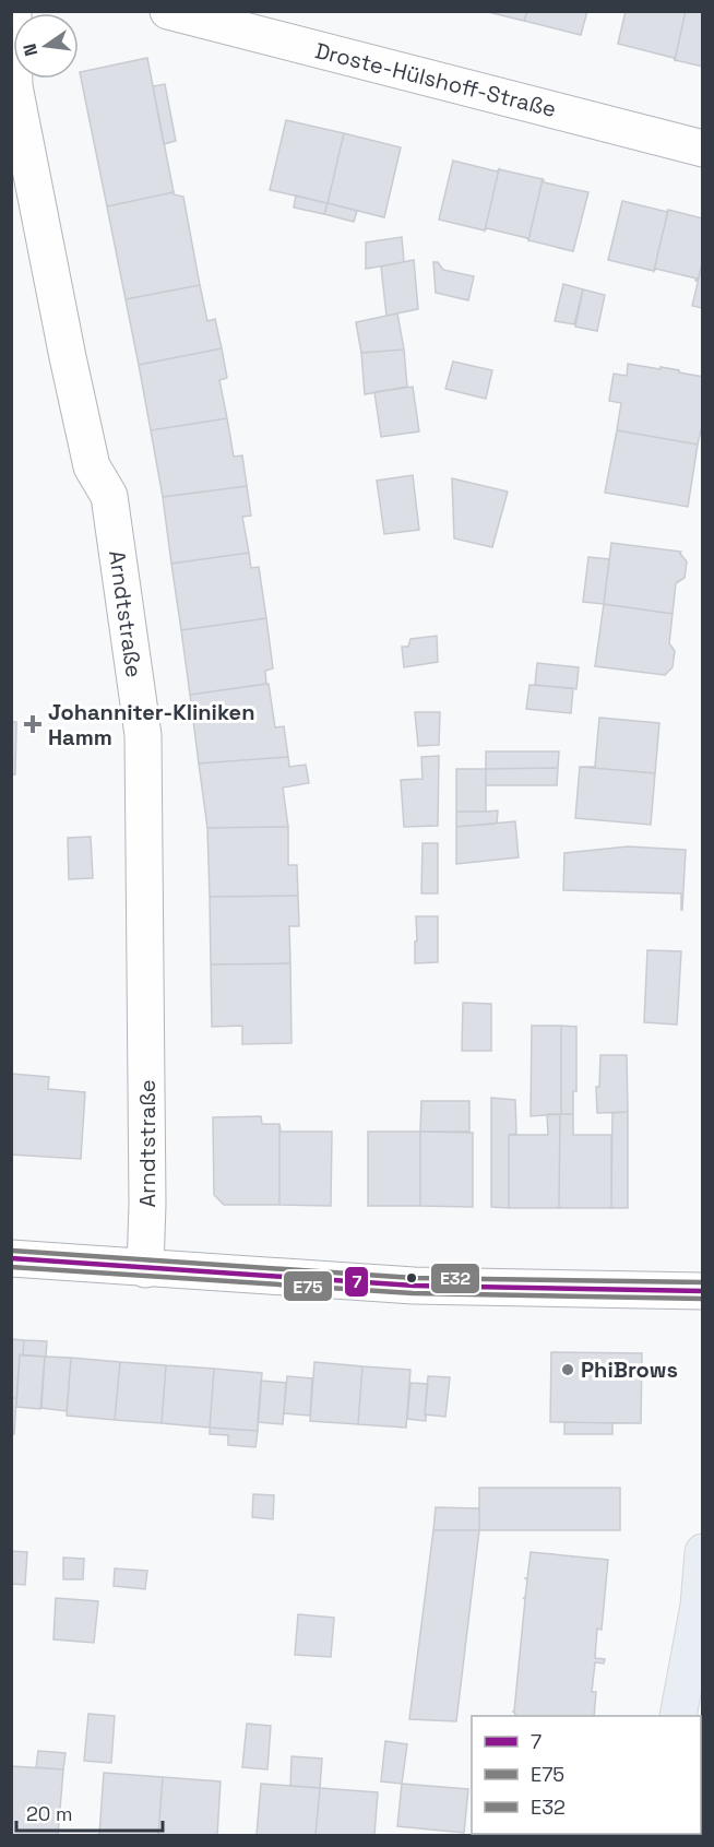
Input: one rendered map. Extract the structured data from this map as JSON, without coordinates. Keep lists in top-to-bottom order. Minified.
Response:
{"streets":{"street":["Droste-Hülshoff-Straße","Arndtstraße"]},"places":{"health":["Johanniter-Kliniken Hamm"],"other":["PhiBrows"]},"lines":["transit line E32","transit line 7","transit line E75"],"legend":["7","E75","E32"],"scale_bar":"20 m","north":"left"}
